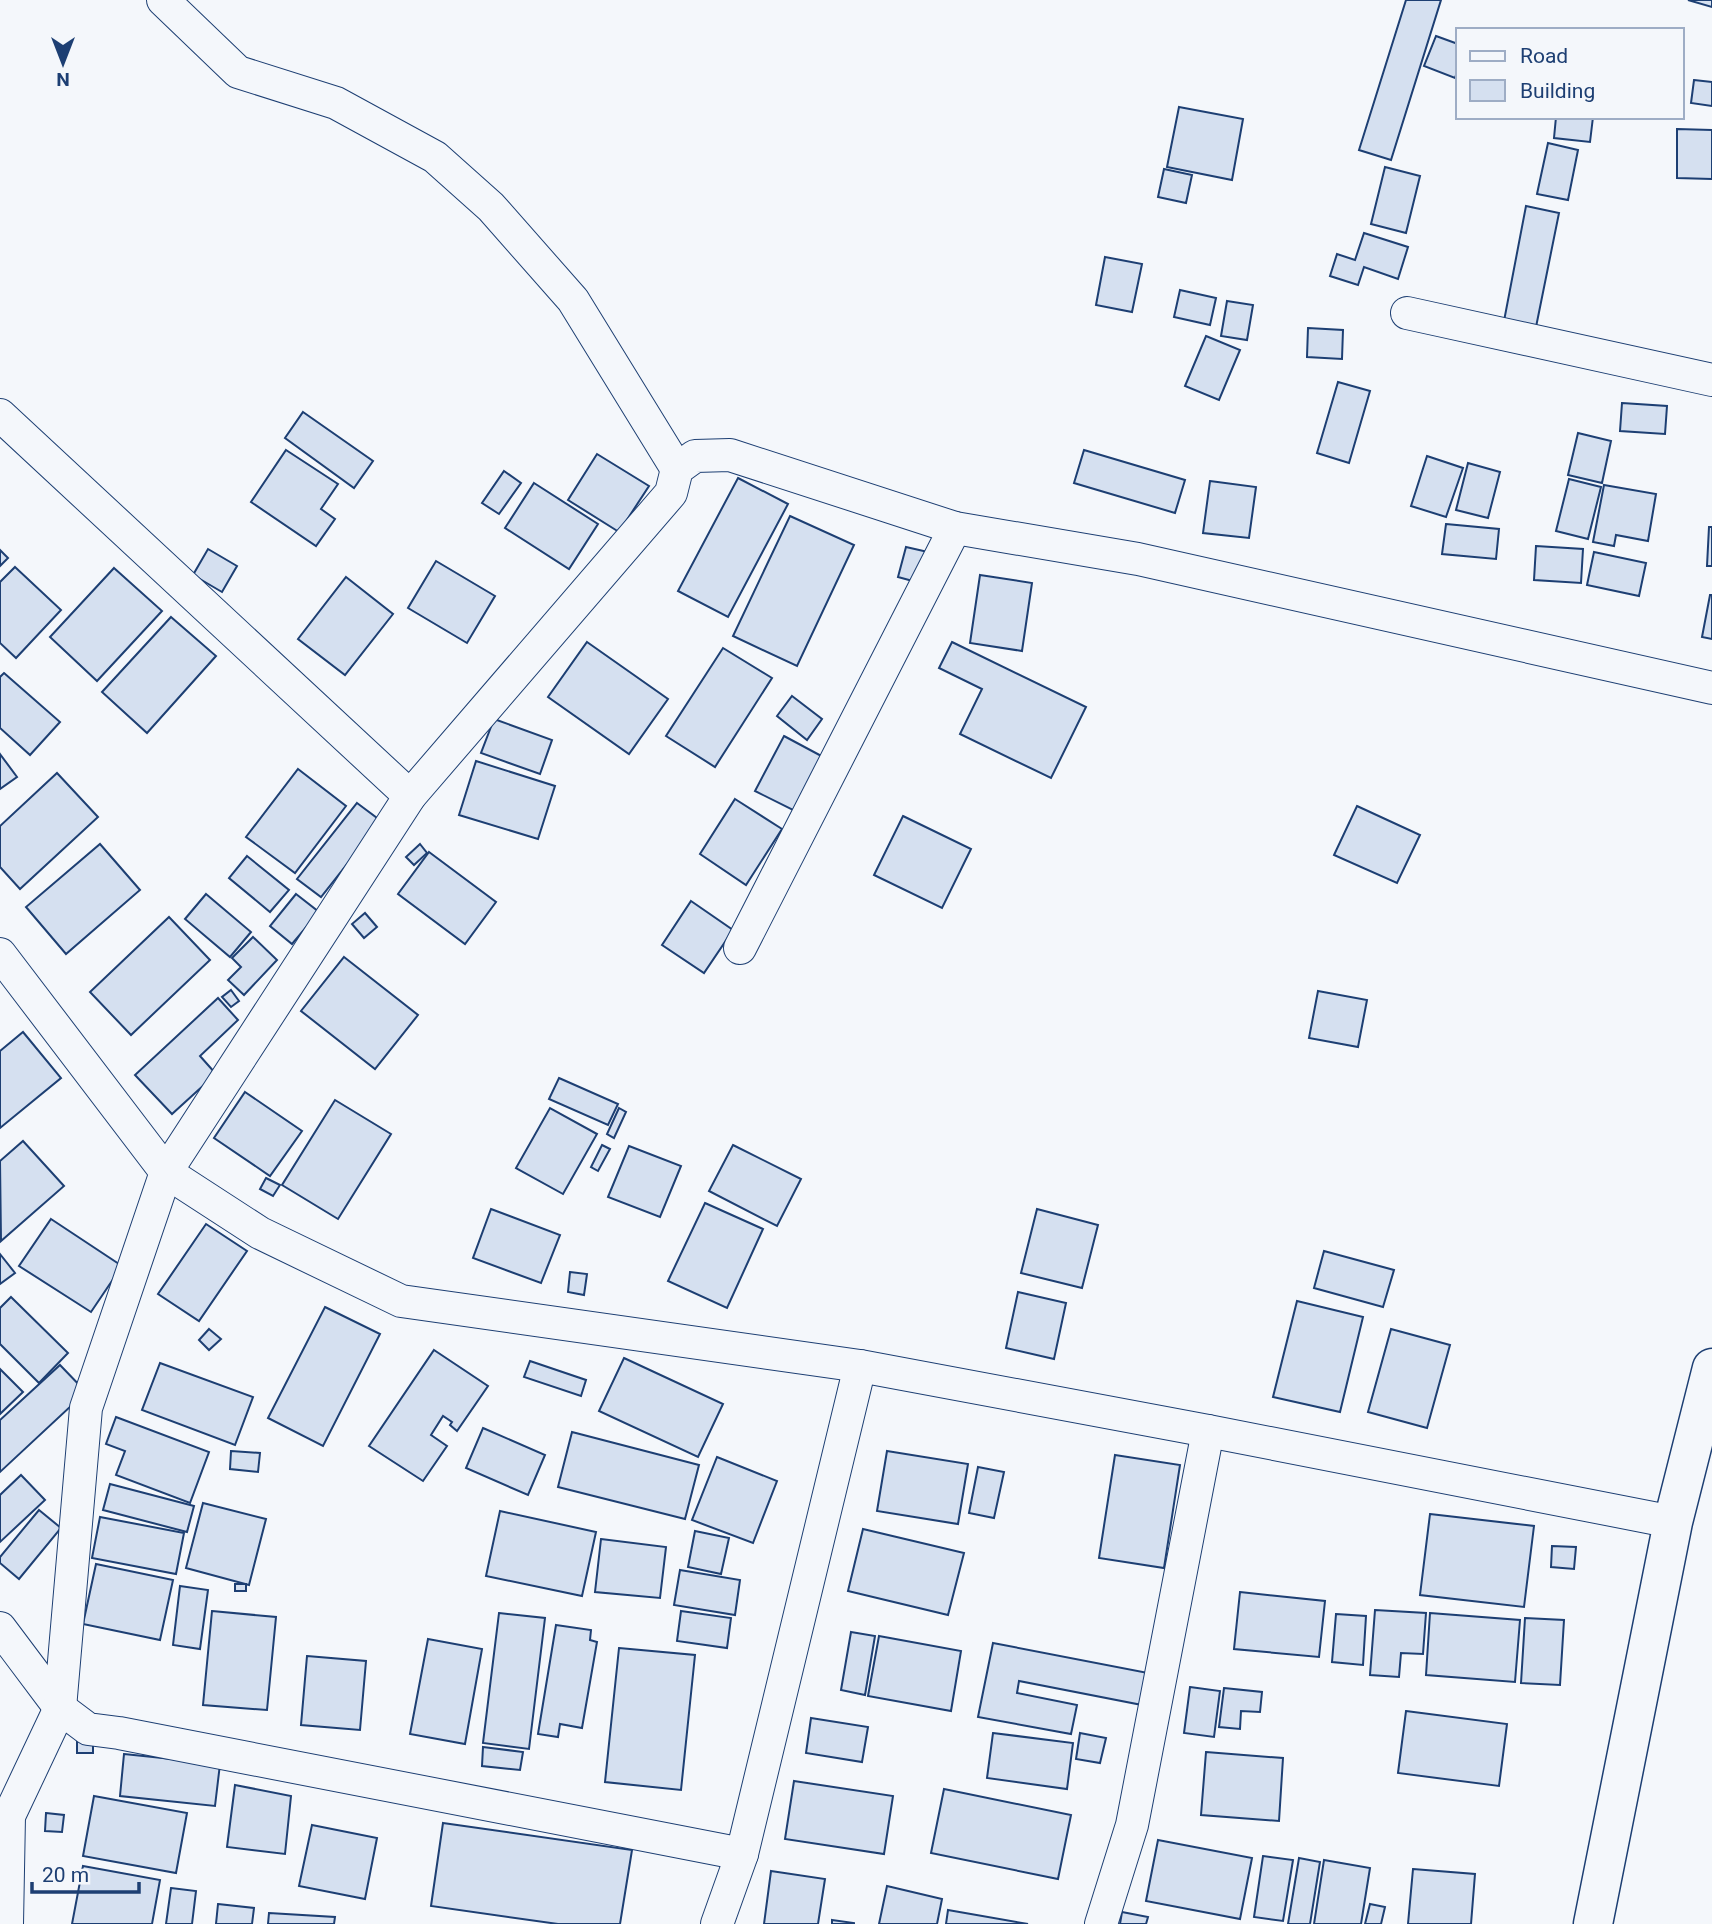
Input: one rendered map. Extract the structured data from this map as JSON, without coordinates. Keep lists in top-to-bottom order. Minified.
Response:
{"legend":["Road","Building"],"scale_bar":"20 m","north":"bottom"}
